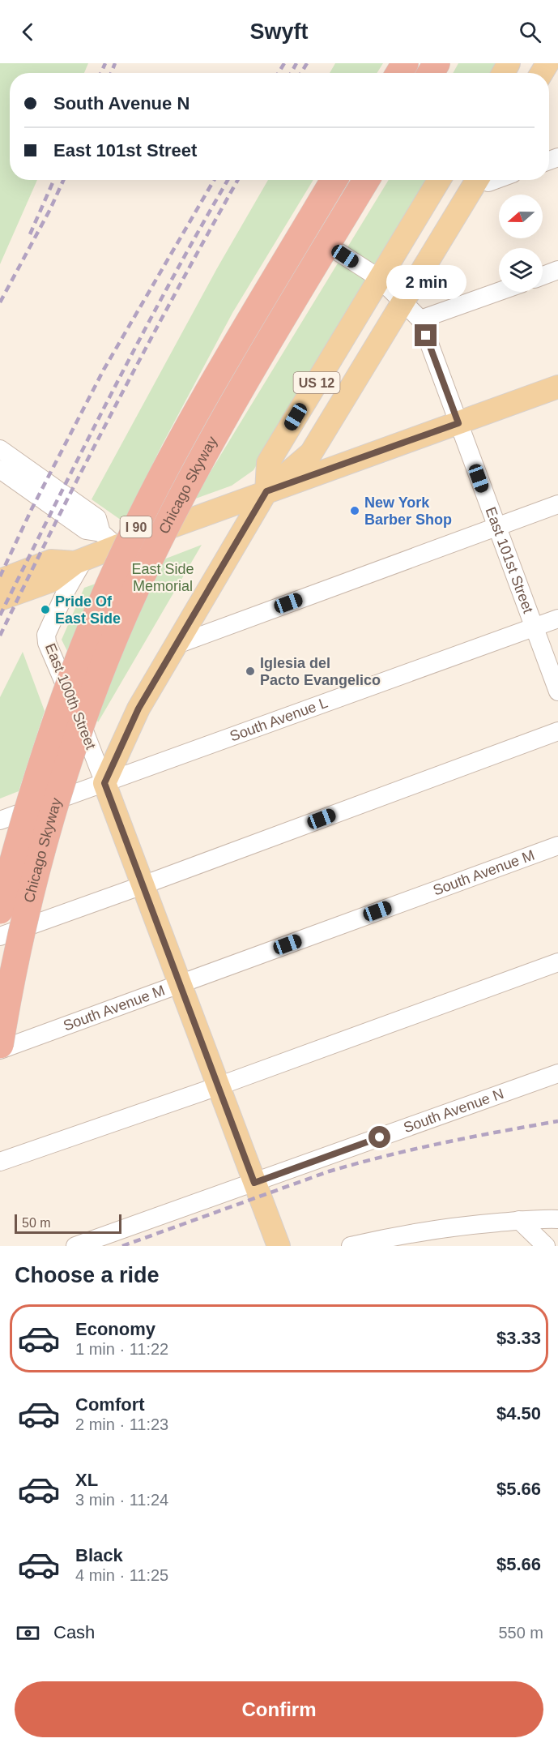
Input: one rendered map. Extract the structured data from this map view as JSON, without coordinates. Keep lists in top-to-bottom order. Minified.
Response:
{"streets":{"highway":["Chicago Skyway","I 90"],"main road":["US 12","East 100th Street"],"street":["East 101st Street","South Avenue L","South Avenue M","South Avenue N"]},"crossings":[["US 12","East 101st Street"],["US 12","East 100th Street"],["East 101st Street","South Avenue L"],["East 100th Street","South Avenue L"],["East 100th Street","South Avenue M"],["East 100th Street","South Avenue N"]],"parks":["East Side Memorial"],"places":["New York Barber Shop","Pride Of East Side","Iglesia del Pacto Evangelico"],"scale_bar":"50 m","north":"left","page":{"header":"Swyft","banner":["South Avenue N","East 101st Street"],"bubble":"2 min","scale":"50 m","heading":"Choose a ride","list":[{"name":"Economy","note":"1 min · 11:22","value":"$3.33"},{"name":"Comfort","note":"2 min · 11:23","value":"$4.50"},{"name":"XL","note":"3 min · 11:24","value":"$5.66"},{"name":"Black","note":"4 min · 11:25","value":"$5.66"}],"pay":["Cash","550 m"],"buttons":"Confirm"}}
